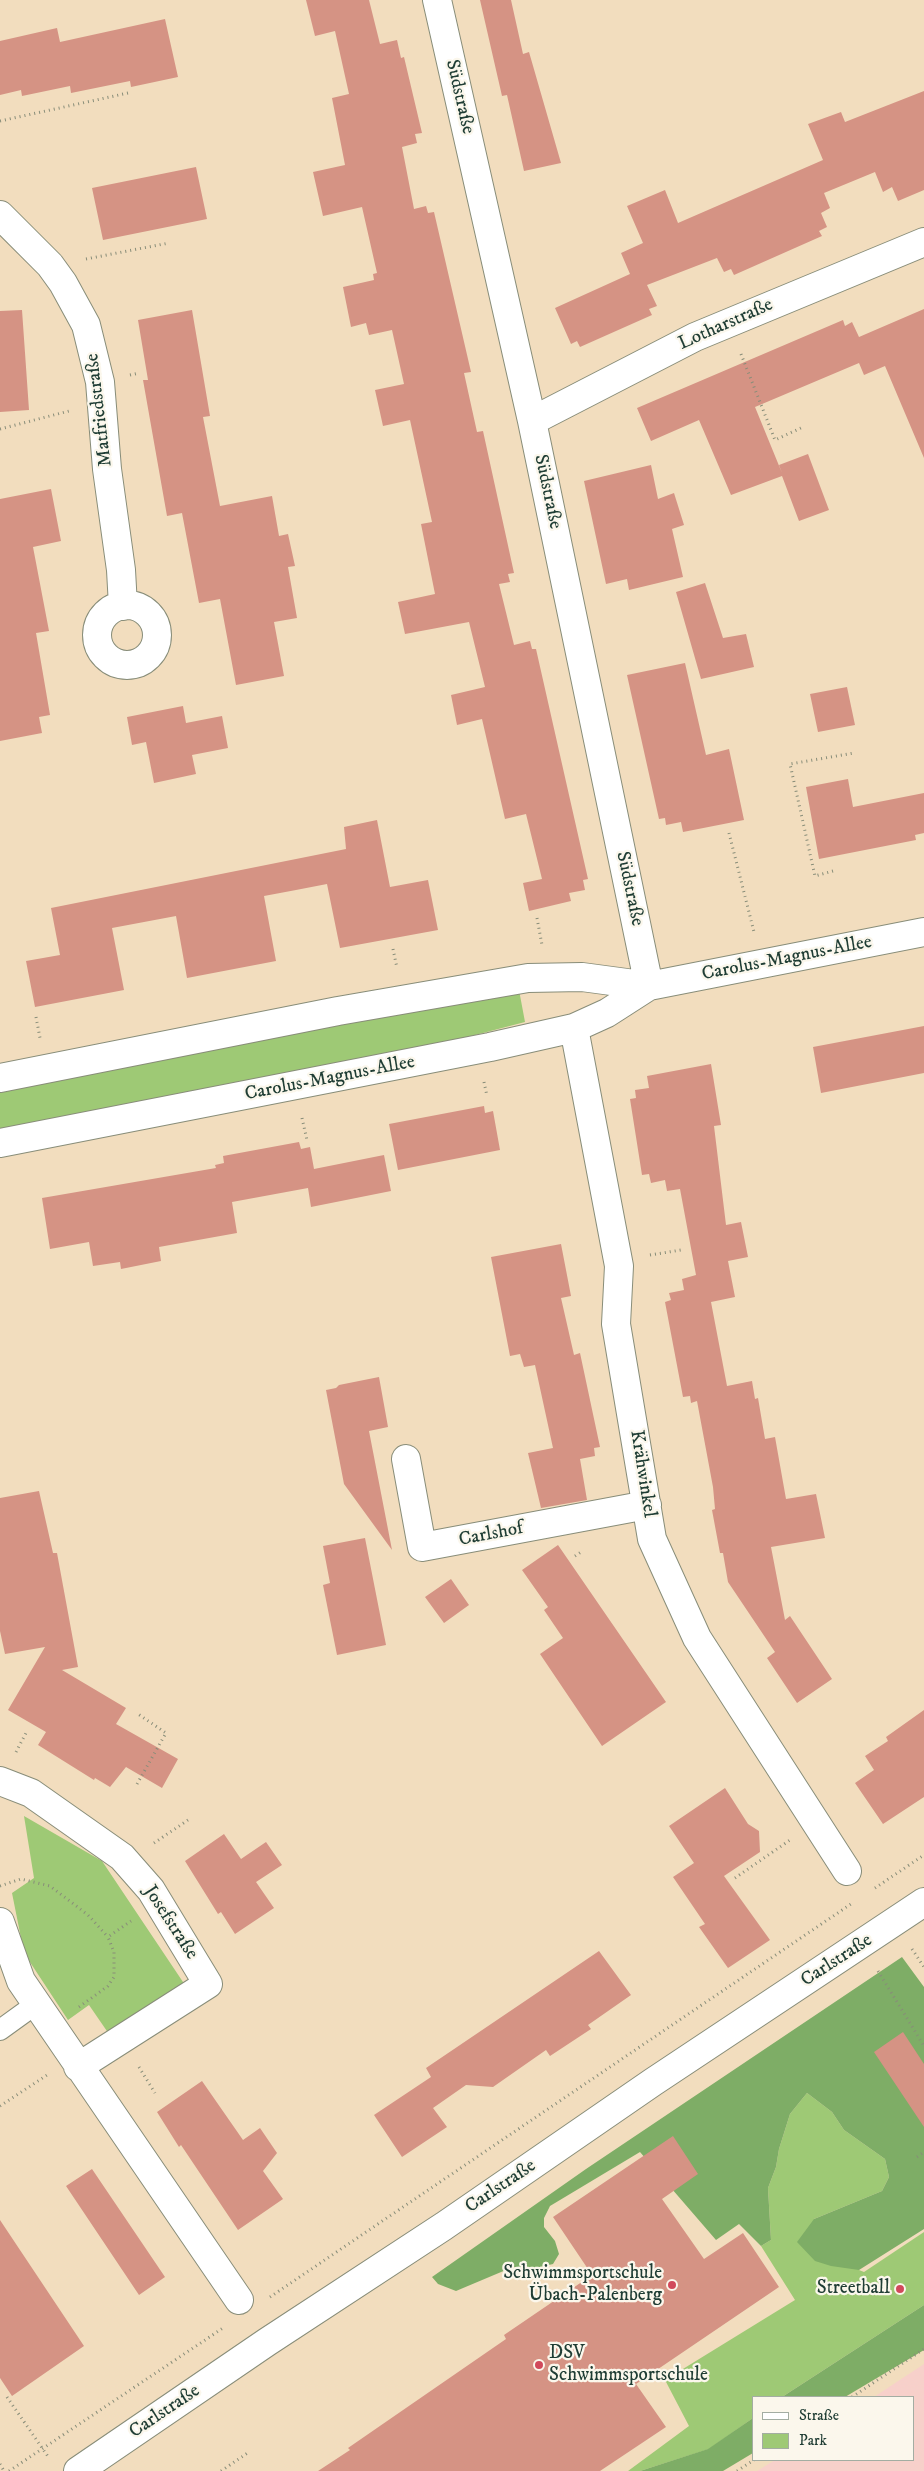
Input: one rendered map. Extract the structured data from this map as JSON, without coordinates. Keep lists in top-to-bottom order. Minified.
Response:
{"streets":{"street":["Südstraße","Lotharstraße","Matfriedstraße","Carolus-Magnus-Allee","Krähwinkel","Carlshof","Josefstraße","Carlstraße"]},"crossings":[["Südstraße","Lotharstraße"],["Südstraße","Carolus-Magnus-Allee"],["Carolus-Magnus-Allee","Krähwinkel"],["Krähwinkel","Carlshof"]],"places":["Schwimmsportschule Übach-Palenberg","Streetball","DSV Schwimmsportschule"],"legend":["Straße","Park"]}
